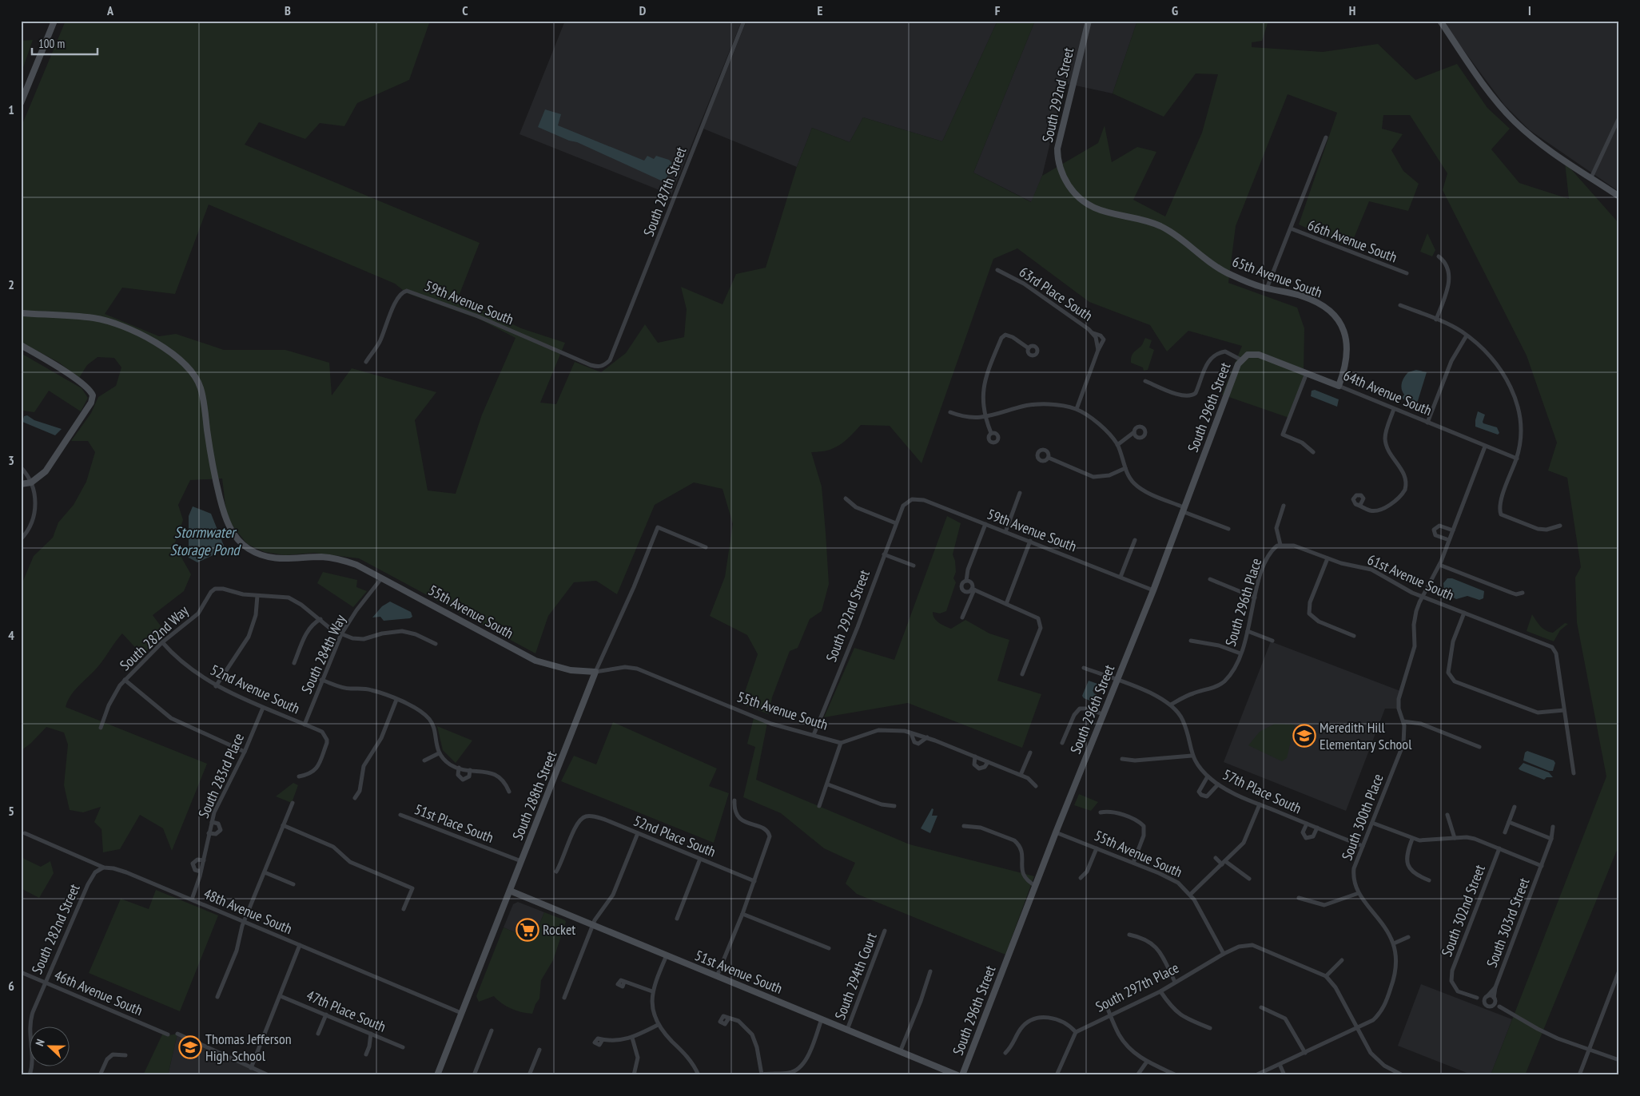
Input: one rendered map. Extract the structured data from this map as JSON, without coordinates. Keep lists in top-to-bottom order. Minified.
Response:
{"streets":{"street":["South 292nd Street","South 287th Street","66th Avenue South","65th Avenue South","63rd Place South","59th Avenue South","64th Avenue South","South 296th Street","61st Avenue South","South 296th Place","55th Avenue South","South 282nd Way","South 284th Way","52nd Avenue South","South 283rd Place","57th Place South","South 288th Street","South 300th Place","51st Place South","52nd Place South","South 302nd Street","48th Avenue South","South 303rd Street","South 282nd Street","51st Avenue South","South 294th Court","South 297th Place","46th Avenue South","47th Place South"]},"crossings":[["South 292nd Street","65th Avenue South"],["South 292nd Street","59th Avenue South"],["South 292nd Street","55th Avenue South"],["South 287th Street","59th Avenue South"],["65th Avenue South","64th Avenue South"],["59th Avenue South","South 296th Street"],["64th Avenue South","South 296th Street"],["64th Avenue South","South 300th Place"],["South 296th Street","55th Avenue South"],["South 296th Street","57th Place South"],["61st Avenue South","South 296th Place"],["61st Avenue South","South 300th Place"],["South 296th Place","57th Place South"],["55th Avenue South","South 284th Way"],["55th Avenue South","South 288th Street"],["55th Avenue South","South 297th Place"],["South 282nd Way","52nd Avenue South"],["South 284th Way","52nd Avenue South"],["52nd Avenue South","South 283rd Place"],["South 283rd Place","48th Avenue South"],["57th Place South","South 300th Place"],["South 288th Street","51st Place South"],["South 288th Street","48th Avenue South"],["South 288th Street","51st Avenue South"],["48th Avenue South","South 282nd Street"],["South 282nd Street","46th Avenue South"],["51st Avenue South","South 294th Court"]],"water":["Stormwater Storage Pond"],"places":{"school or university":["Meredith Hill Elementary School","Thomas Jefferson High School"],"supermarket":["Rocket"]},"scale_bar":"100 m","north":"left","grid":{"columns":["A","B","C","D","E","F","G","H","I"],"rows":["1","2","3","4","5","6"]}}
